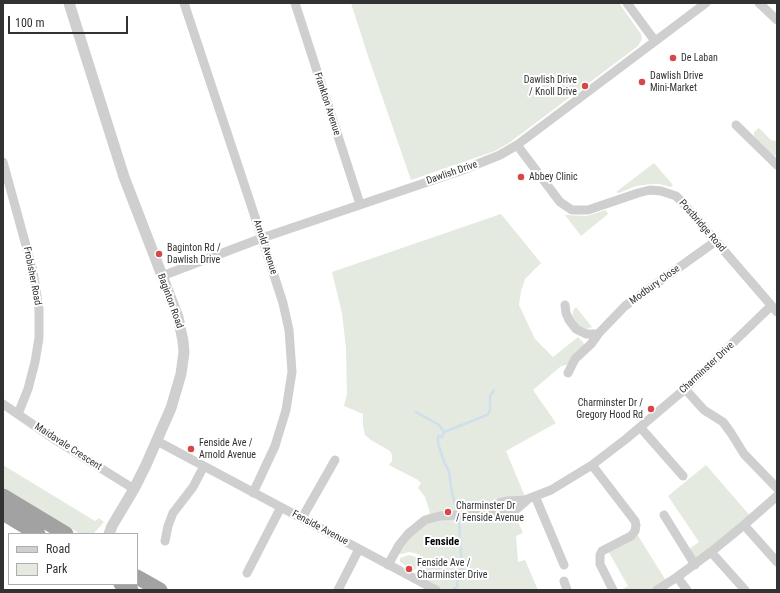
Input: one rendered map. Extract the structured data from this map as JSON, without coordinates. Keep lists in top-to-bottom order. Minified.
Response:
{"streets":{"street":["Frankton Avenue","Dawlish Drive","Postbridge Road","Arnold Avenue","Frobisher Road","Modbury Close","Baginton Road","Charminster Drive","Maidavale Crescent","Fenside Avenue"]},"crossings":[["Frankton Avenue","Dawlish Drive"],["Dawlish Drive","Postbridge Road"],["Dawlish Drive","Arnold Avenue"],["Dawlish Drive","Baginton Road"],["Postbridge Road","Modbury Close"],["Postbridge Road","Charminster Drive"],["Arnold Avenue","Fenside Avenue"],["Frobisher Road","Maidavale Crescent"],["Baginton Road","Maidavale Crescent"],["Baginton Road","Fenside Avenue"],["Charminster Drive","Fenside Avenue"]],"districts":["Fenside"],"places":["De Laban","Dawlish Drive Mini-Market","Dawlish Drive / Knoll Drive","Abbey Clinic","Baginton Rd / Dawlish Drive","Charminster Dr / Gregory Hood Rd","Fenside Ave / Arnold Avenue","Charminster Dr / Fenside Avenue","Fenside Ave / Charminster Drive"],"legend":["Road","Park"],"scale_bar":"100 m"}
